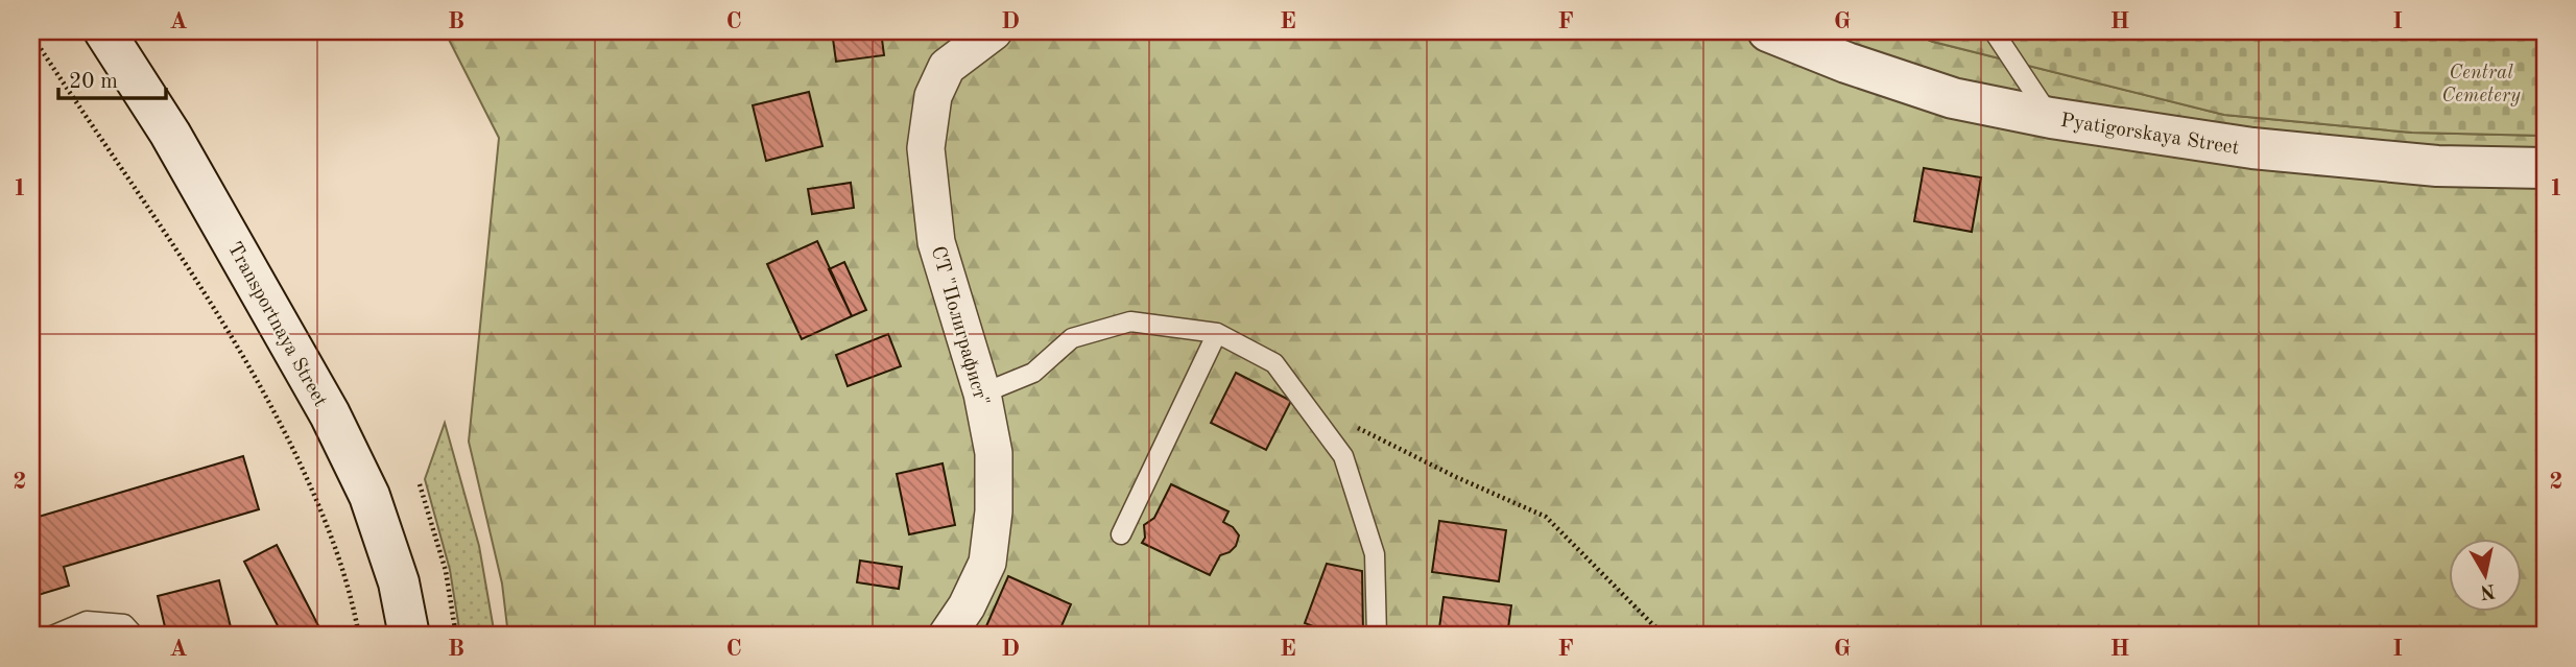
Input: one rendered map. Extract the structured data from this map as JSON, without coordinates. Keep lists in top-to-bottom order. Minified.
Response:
{"streets":{"street":["Pyatigorskaya Street","Transportnaya Street","СТ \"Полиграфист\""]},"parks":["Central Cemetery"],"scale_bar":"20 m","north":"bottom","grid":{"columns":["A","B","C","D","E","F","G","H","I"],"rows":["1","2"]}}
